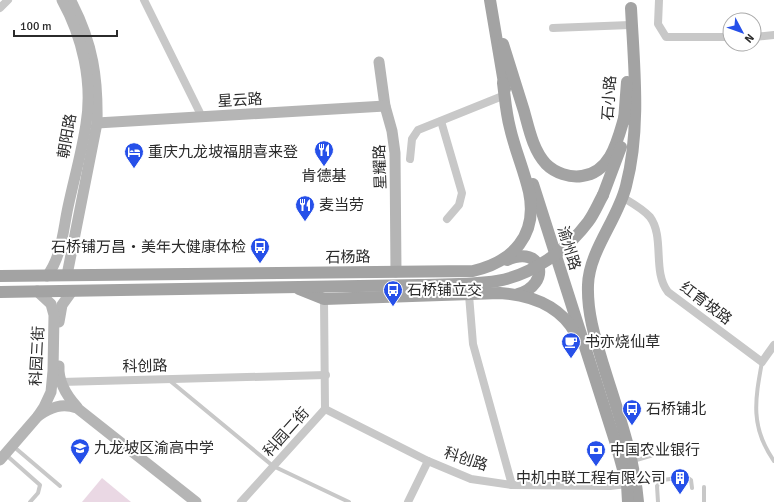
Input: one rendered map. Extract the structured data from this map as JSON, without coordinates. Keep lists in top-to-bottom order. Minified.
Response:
{"streets":{"main road":["石小路","渝州路","石杨路"],"street":["星云路","朝阳路","星耀路","红育坡路","科园三街","科创路","科园二街"]},"crossings":[["石小路","渝州路"],["石小路","石杨路"],["星云路","朝阳路"],["星云路","星耀路"],["朝阳路","石杨路"],["星耀路","石杨路"],["渝州路","石杨路"],["渝州路","红育坡路"],["石杨路","科园三街"],["科园三街","科创路"],["科创路","科园二街"]],"places":{"restaurant":["肯德基","麦当劳"],"hotel":["重庆九龙坡福朋喜来登"],"bus stop":["石桥铺万昌‧美年大健康体检","石桥铺立交","石桥铺北"],"cafe":["书亦烧仙草"],"school or university":["九龙坡区渝高中学"],"bank":["中国农业银行"],"building":["中机中联工程有限公司"]},"scale_bar":"100 m","north":"bottom right"}
